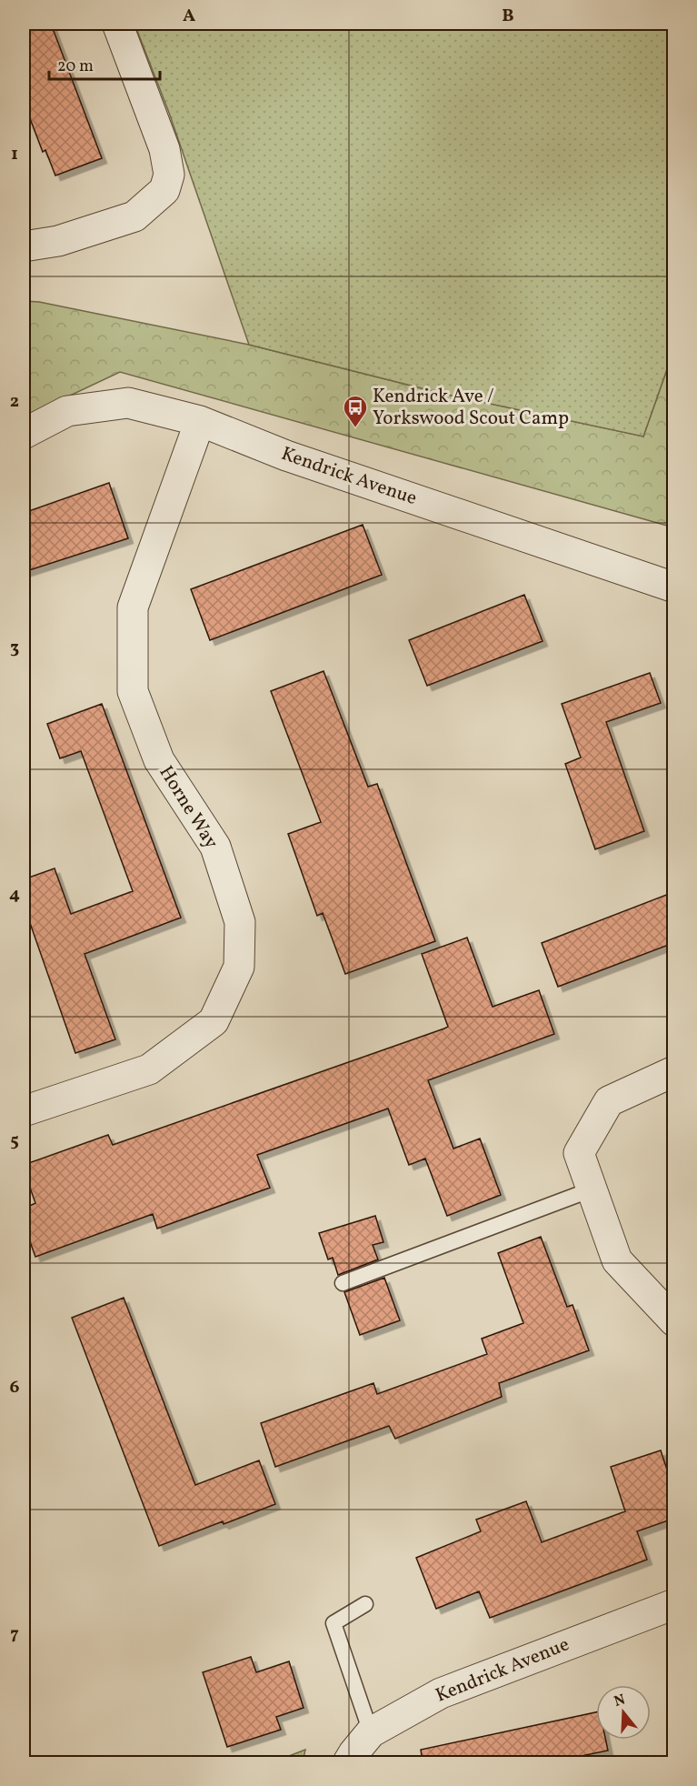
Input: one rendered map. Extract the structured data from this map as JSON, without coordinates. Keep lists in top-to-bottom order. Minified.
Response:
{"streets":{"street":["Kendrick Avenue","Horne Way"]},"crossings":[["Kendrick Avenue","Horne Way"]],"places":{"bus stop":["Kendrick Ave / Yorkswood Scout Camp"]},"scale_bar":"20 m","north":"top","grid":{"columns":["A","B"],"rows":["1","2","3","4","5","6","7"]}}
